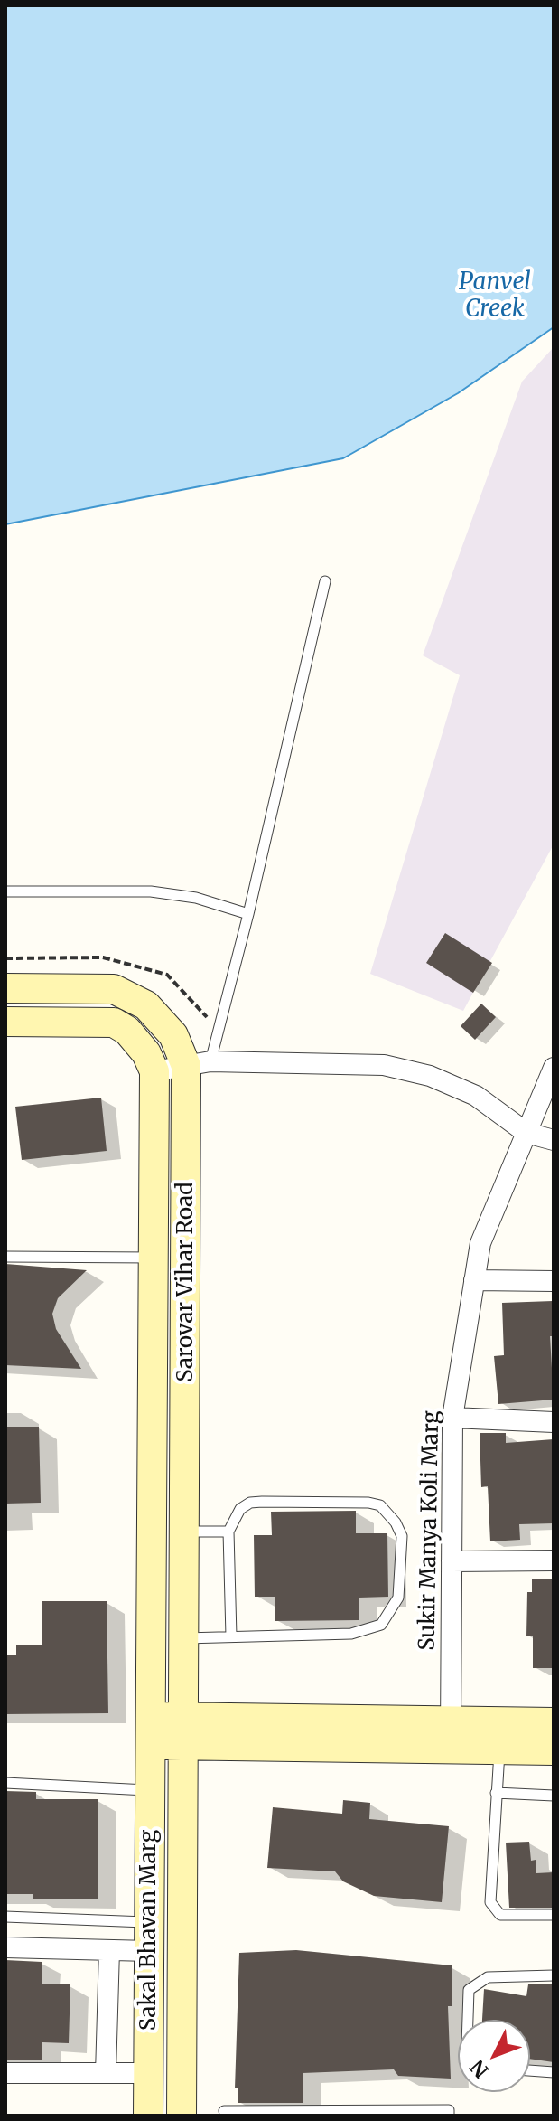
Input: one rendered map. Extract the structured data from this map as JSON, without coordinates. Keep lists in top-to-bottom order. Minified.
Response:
{"streets":{"street":["Sarovar Vihar Road","Sukir Manya Koli Marg","Sakal Bhavan Marg"]},"crossings":[["Sarovar Vihar Road","Sakal Bhavan Marg"]],"water":["Panvel Creek"],"north":"bottom left"}
